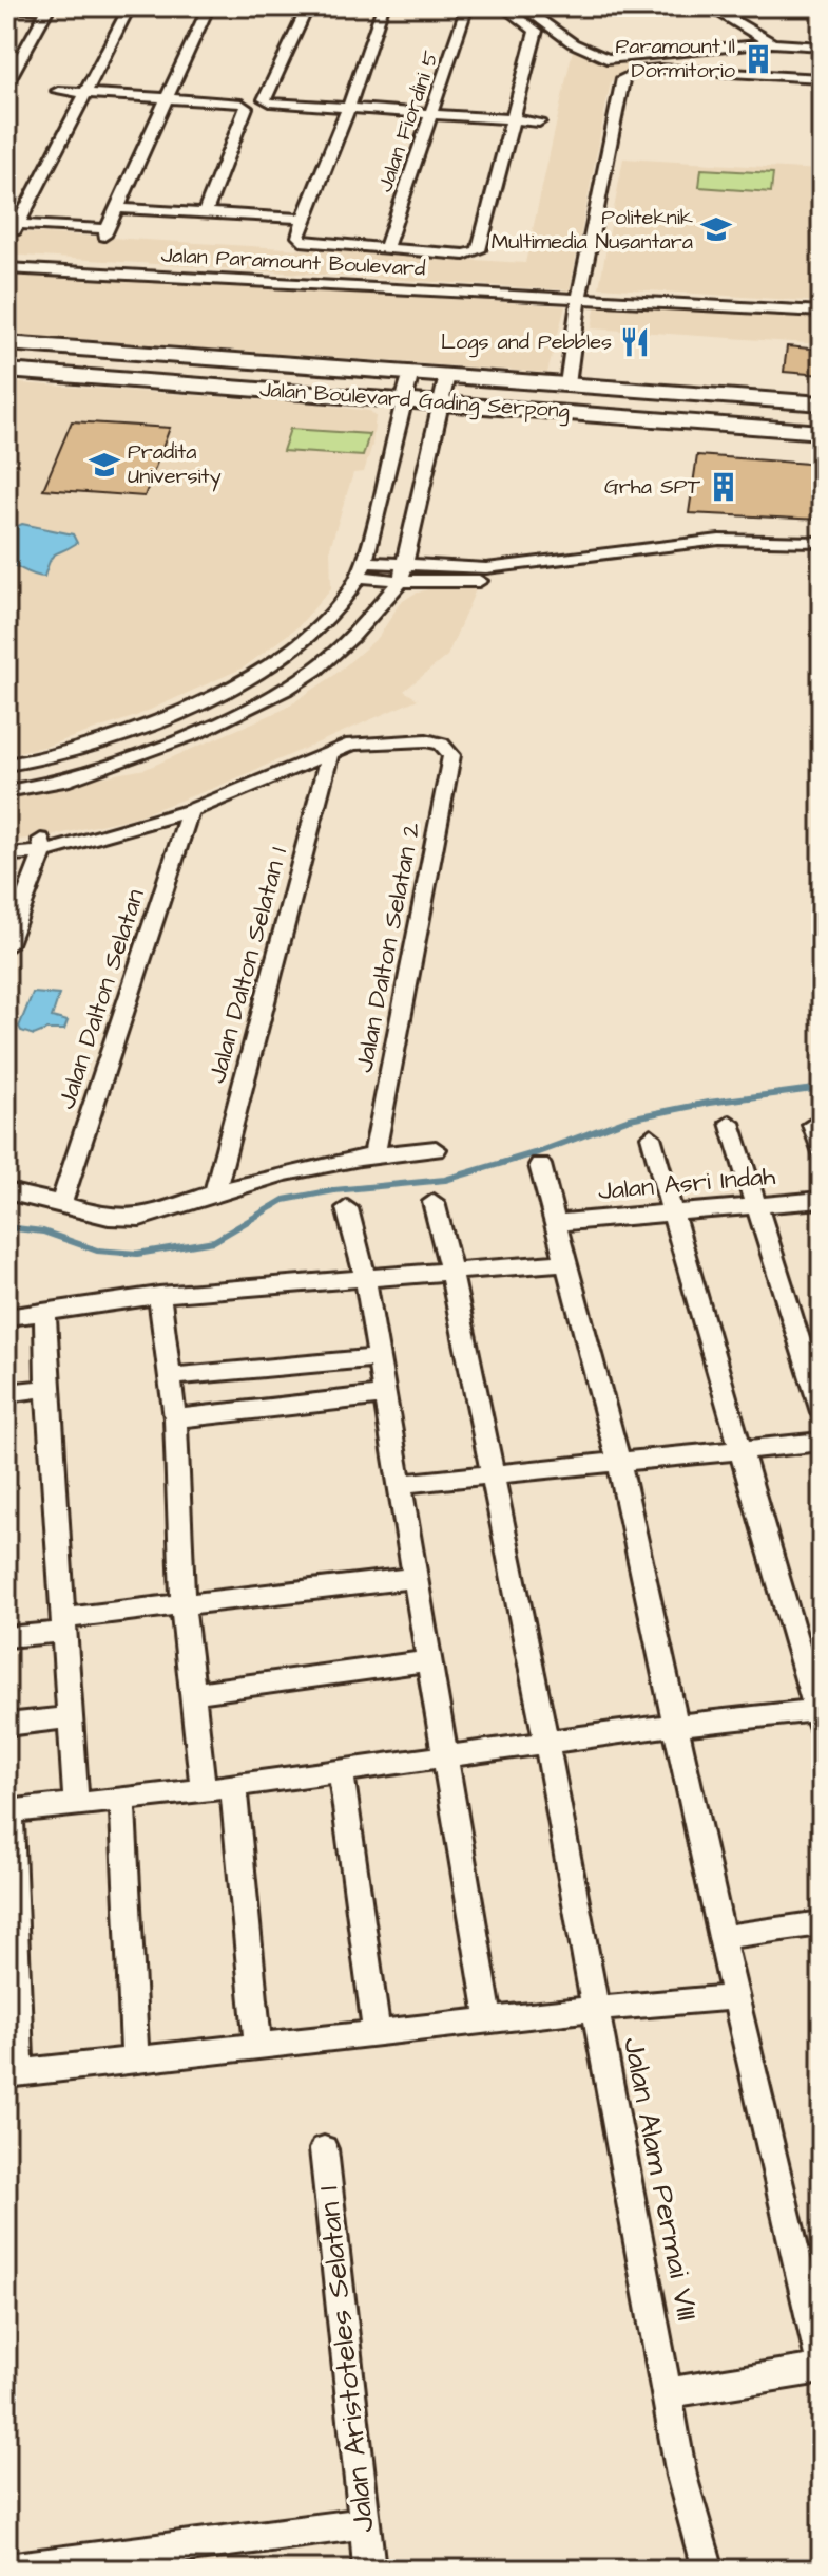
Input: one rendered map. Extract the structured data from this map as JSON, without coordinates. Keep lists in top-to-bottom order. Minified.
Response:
{"streets":{"main road":["Jalan Boulevard Gading Serpong"],"street":["Jalan Fiordini 5","Jalan Paramount Boulevard","Jalan Dalton Selatan 2","Jalan Dalton Selatan 1","Jalan Dalton Selatan","Jalan Asri Indah","Jalan Alam Permai VIII","Jalan Aristoteles Selatan 1"]},"crossings":[["Jalan Dalton Selatan 2","Jalan Dalton Selatan 1"]],"places":{"building":["Paramount Il Dormitorio","Grha SPT"],"school or university":["Politeknik Multimedia Nusantara","Pradita University"],"restaurant":["Logs and Pebbles"]}}
